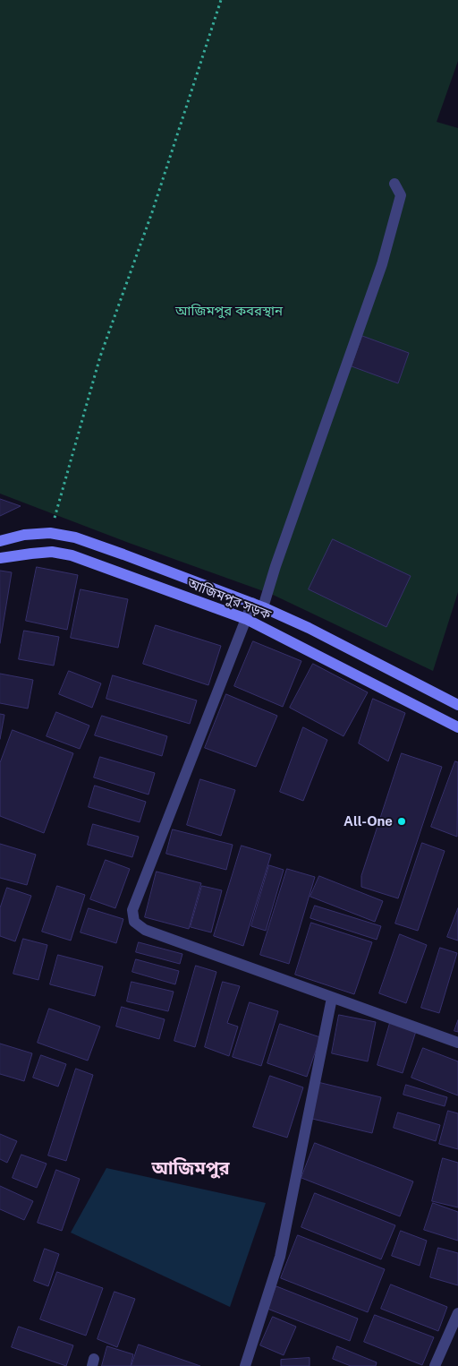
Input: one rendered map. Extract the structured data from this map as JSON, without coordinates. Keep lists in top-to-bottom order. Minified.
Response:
{"streets":{"main road":["আজিমপুর সড়ক"]},"districts":["আজিমপুর"],"parks":["আজিমপুর কবরস্থান"],"places":["All-One"]}
